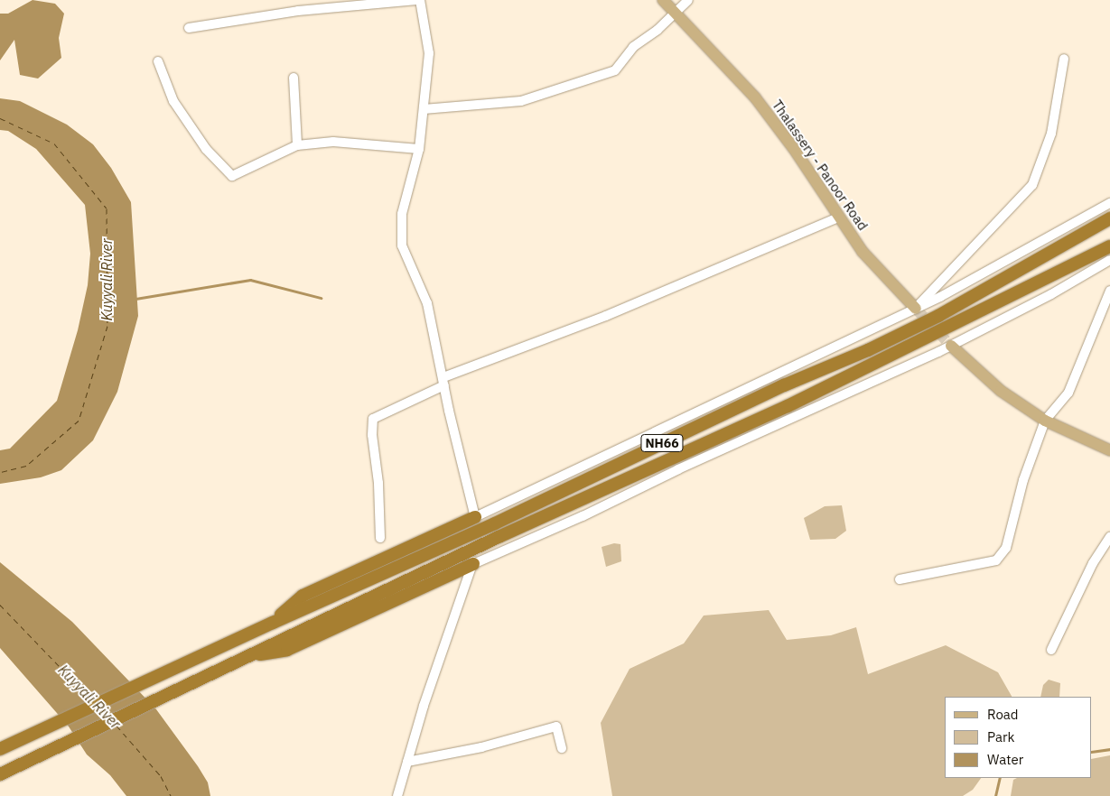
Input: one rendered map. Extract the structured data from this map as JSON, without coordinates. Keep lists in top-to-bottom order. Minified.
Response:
{"streets":{"highway":["NH66"],"main road":["Thalassery - Panoor Road"]},"water":["Kuyyali River"],"legend":["Road","Park","Water"]}
